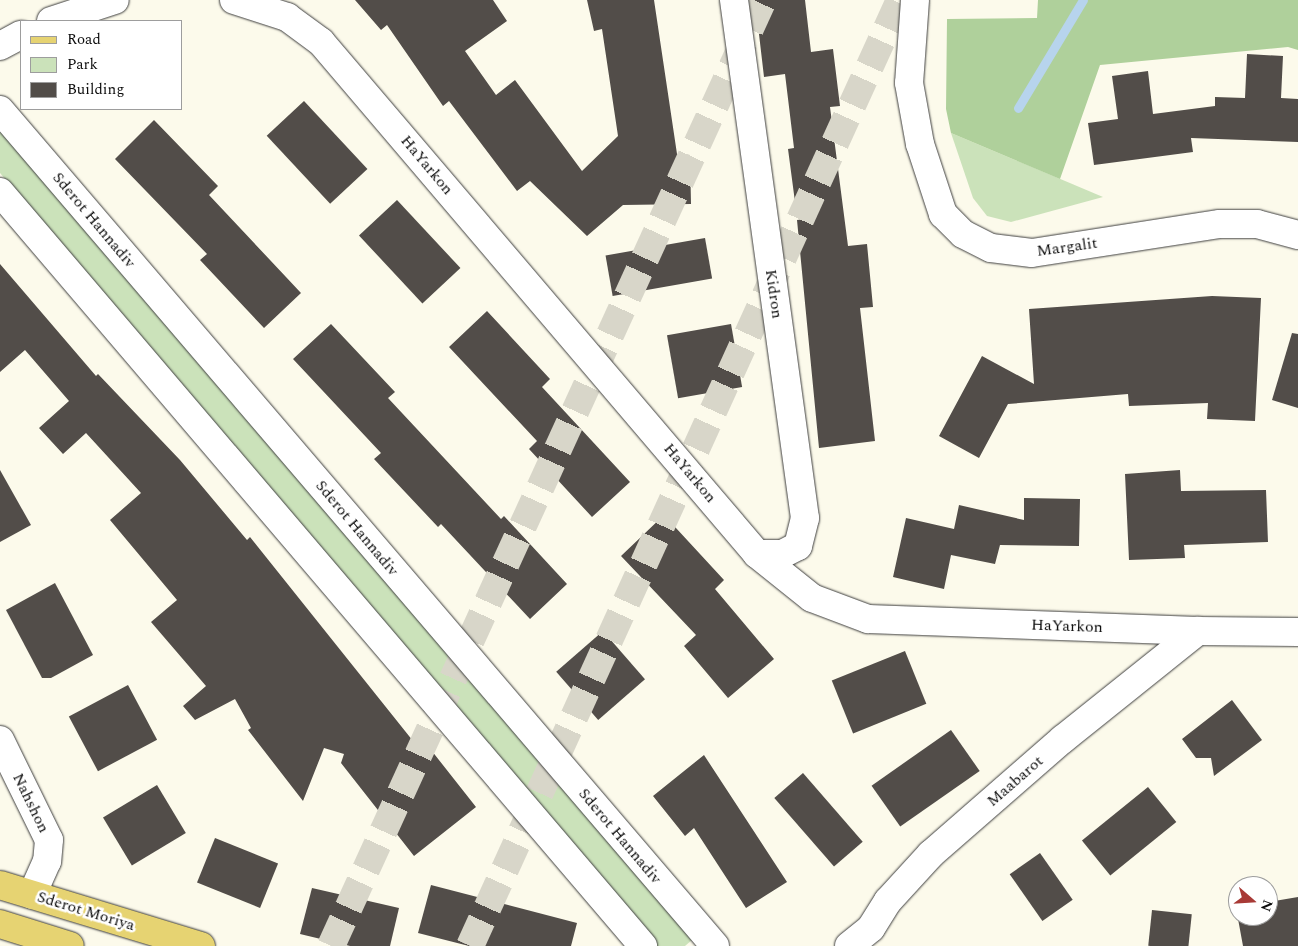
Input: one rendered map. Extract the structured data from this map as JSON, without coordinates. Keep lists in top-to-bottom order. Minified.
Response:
{"streets":{"main road":["Sderot Moriya"],"street":["HaYarkon","Sderot Hannadiv","Margalit","Kidron","Maabarot","Nahshon"]},"crossings":[["HaYarkon","Kidron"],["HaYarkon","Maabarot"],["Nahshon","Sderot Moriya"]],"legend":["Road","Park","Building"],"north":"right"}
